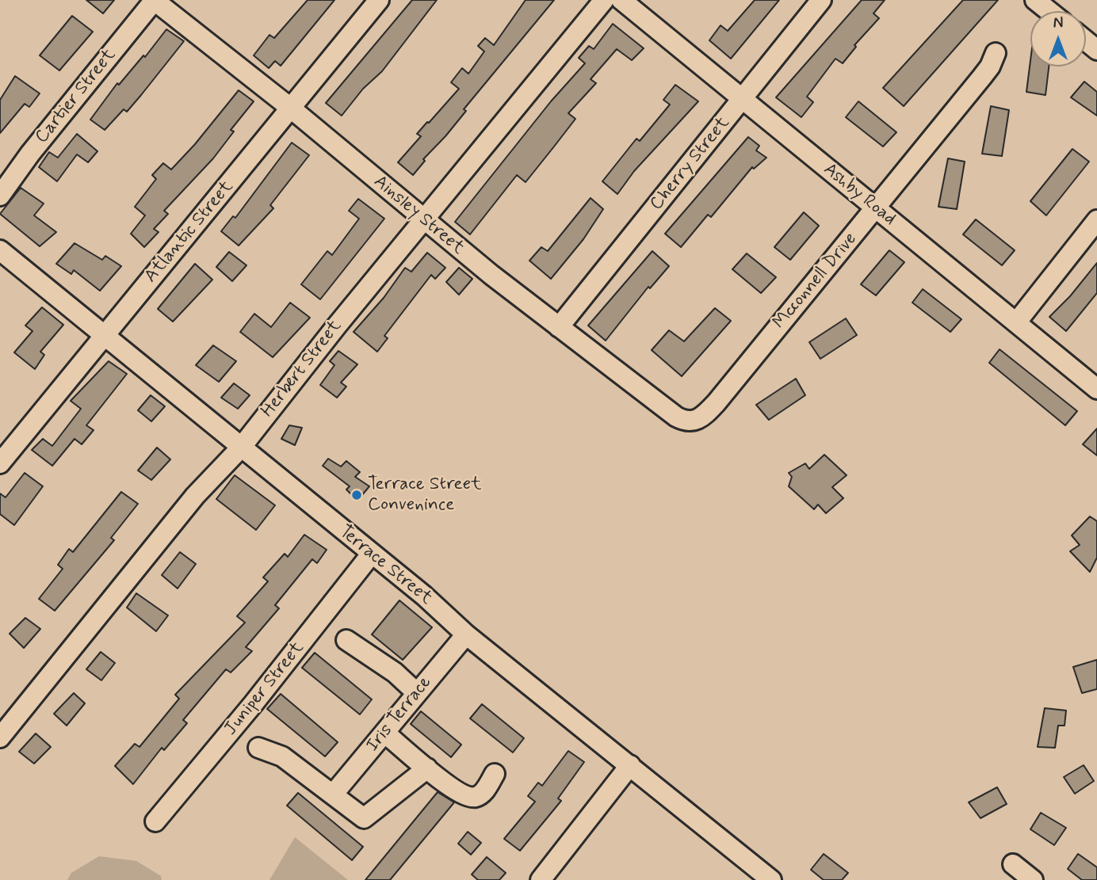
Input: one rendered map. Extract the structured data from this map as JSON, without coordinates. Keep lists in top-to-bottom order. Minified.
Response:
{"streets":{"street":["Cartier Street","Cherry Street","Ashby Road","Ainsley Street","Atlantic Street","Mcconnell Drive","Herbert Street","Terrace Street","Juniper Street","Iris Terrace"]},"crossings":[["Cartier Street","Ainsley Street"],["Cherry Street","Ashby Road"],["Cherry Street","Ainsley Street"],["Ashby Road","Mcconnell Drive"],["Ainsley Street","Atlantic Street"],["Ainsley Street","Mcconnell Drive"],["Ainsley Street","Herbert Street"],["Atlantic Street","Terrace Street"],["Herbert Street","Terrace Street"],["Terrace Street","Juniper Street"],["Terrace Street","Iris Terrace"]],"places":["Terrace Street Convenince"],"north":"top"}
